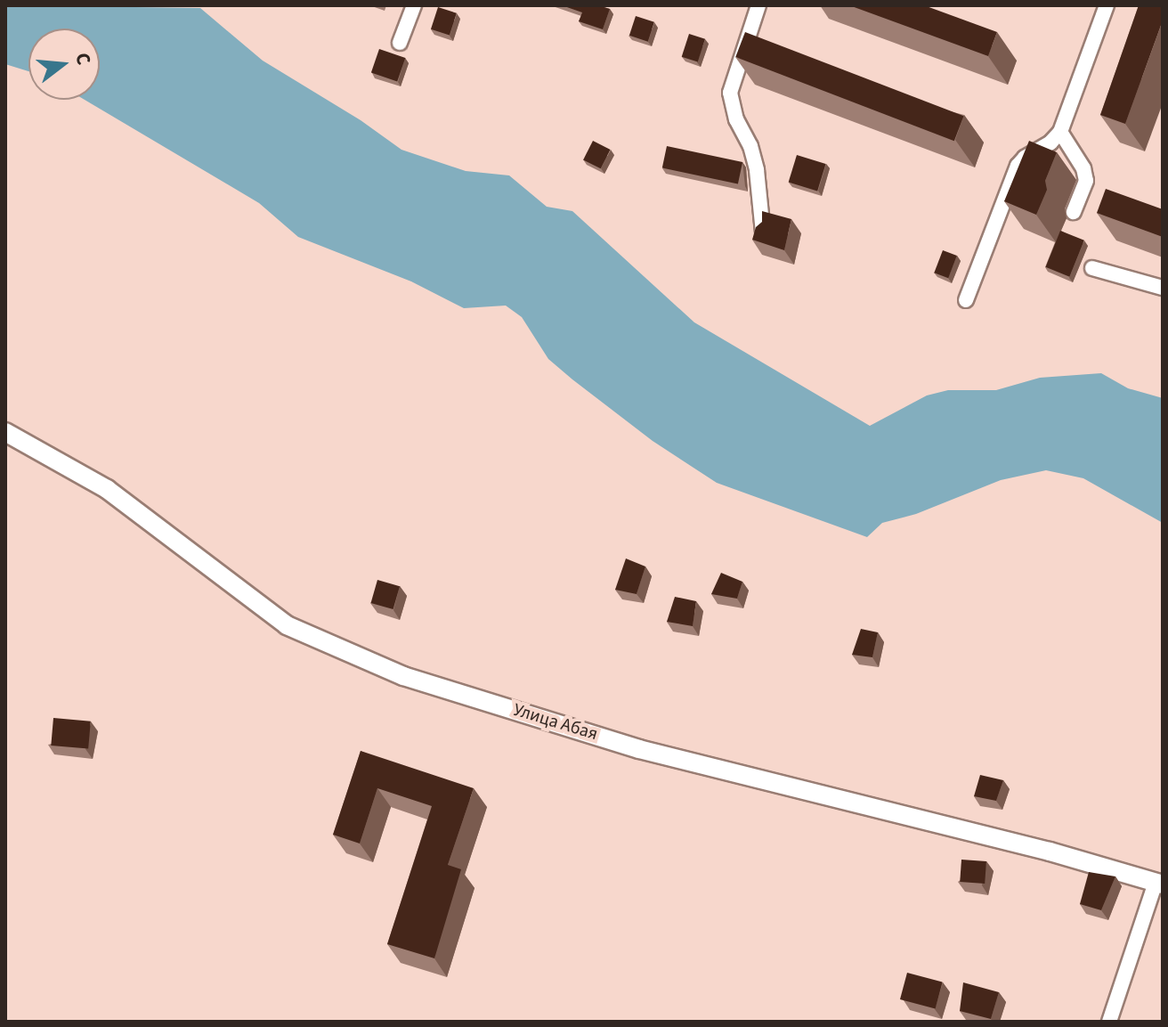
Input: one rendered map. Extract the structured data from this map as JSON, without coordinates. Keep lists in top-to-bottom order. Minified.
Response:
{"streets":{"street":["Улица Абая"]},"north":"right"}
